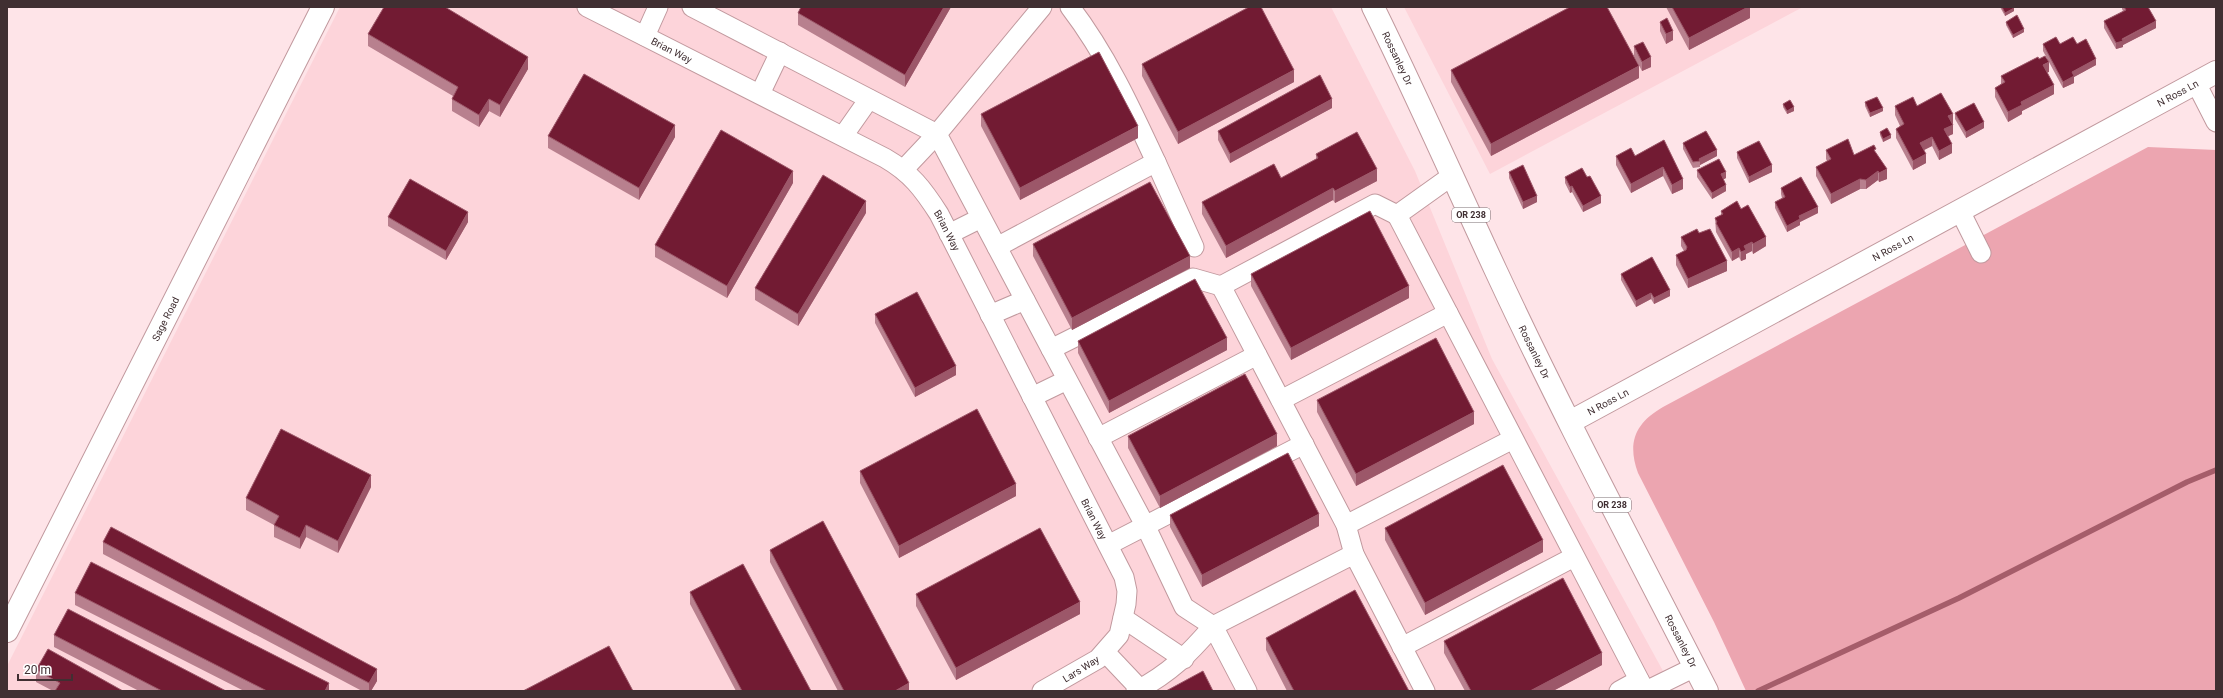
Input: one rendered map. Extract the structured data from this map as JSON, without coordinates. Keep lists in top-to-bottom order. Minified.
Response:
{"streets":{"main road":["Rossanley Dr","N Ross Ln","OR 238","Sage Road"],"street":["Brian Way","Lars Way"]},"crossings":[["Brian Way","Lars Way"],["Rossanley Dr","N Ross Ln"]],"scale_bar":"20 m"}
